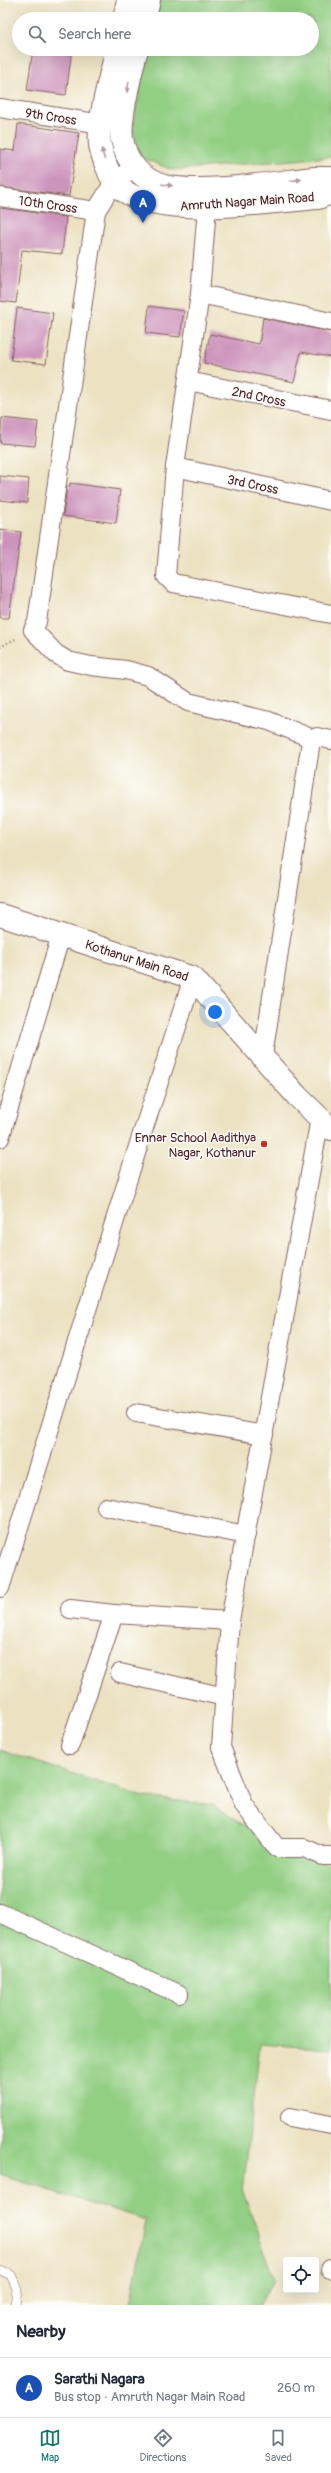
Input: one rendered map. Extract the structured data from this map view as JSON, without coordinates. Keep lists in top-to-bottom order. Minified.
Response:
{"streets":{"main road":["Amruth Nagar Main Road","Kothanur Main Road"],"street":["9th Cross","10th Cross","2nd Cross","3rd Cross"]},"places":["Ennar School Aadithya Nagar, Kothanur"],"page":{"search":"Search here","pins":"A","heading":"Nearby","list":[{"mark":"A","name":"Sarathi Nagara","note":"Bus stop · Amruth Nagar Main Road","value":"260 m"}],"nav":["Map","Directions","Saved"]}}
